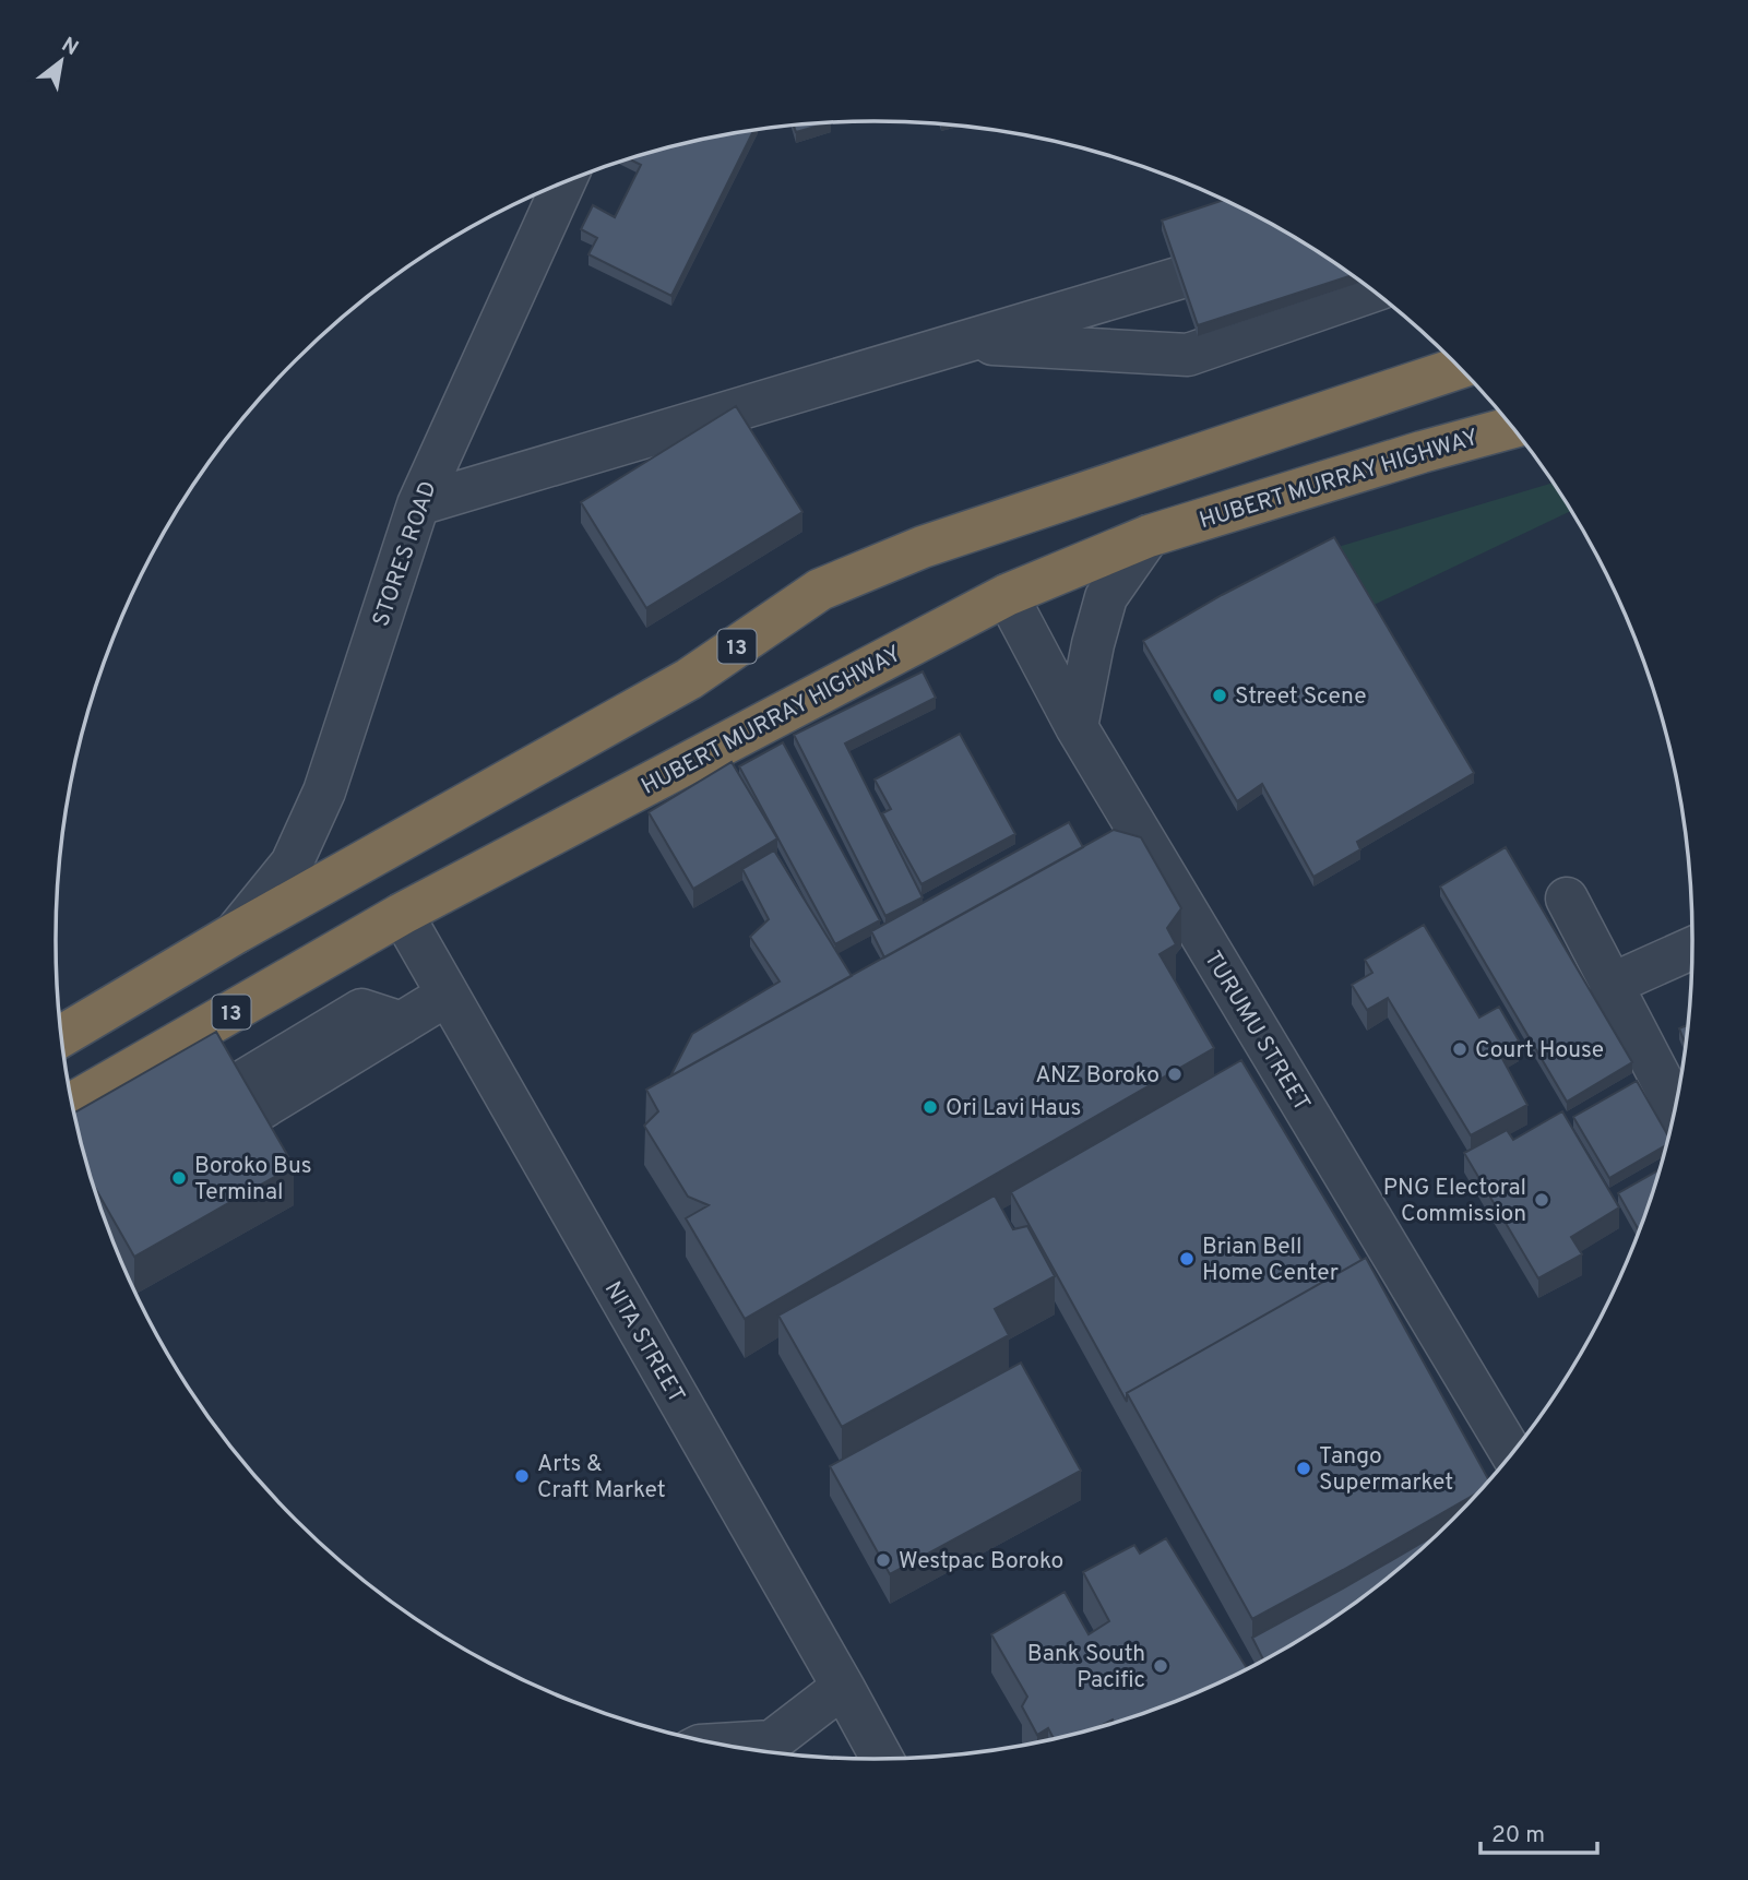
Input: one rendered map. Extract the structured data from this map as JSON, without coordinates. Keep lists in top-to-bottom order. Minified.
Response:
{"streets":{"highway":["HUBERT MURRAY HIGHWAY","13"],"street":["STORES ROAD","TURUMU STREET","NITA STREET"]},"crossings":[["HUBERT MURRAY HIGHWAY","TURUMU STREET"],["HUBERT MURRAY HIGHWAY","NITA STREET"],["STORES ROAD","13"]],"places":["Street Scene","Court House","ANZ Boroko","Ori Lavi Haus","Boroko Bus Terminal","PNG Electoral Commission","Brian Bell Home Center","Tango Supermarket","Arts & Craft Market","Westpac Boroko","Bank South Pacific"],"scale_bar":"20 m","north":"top right"}
